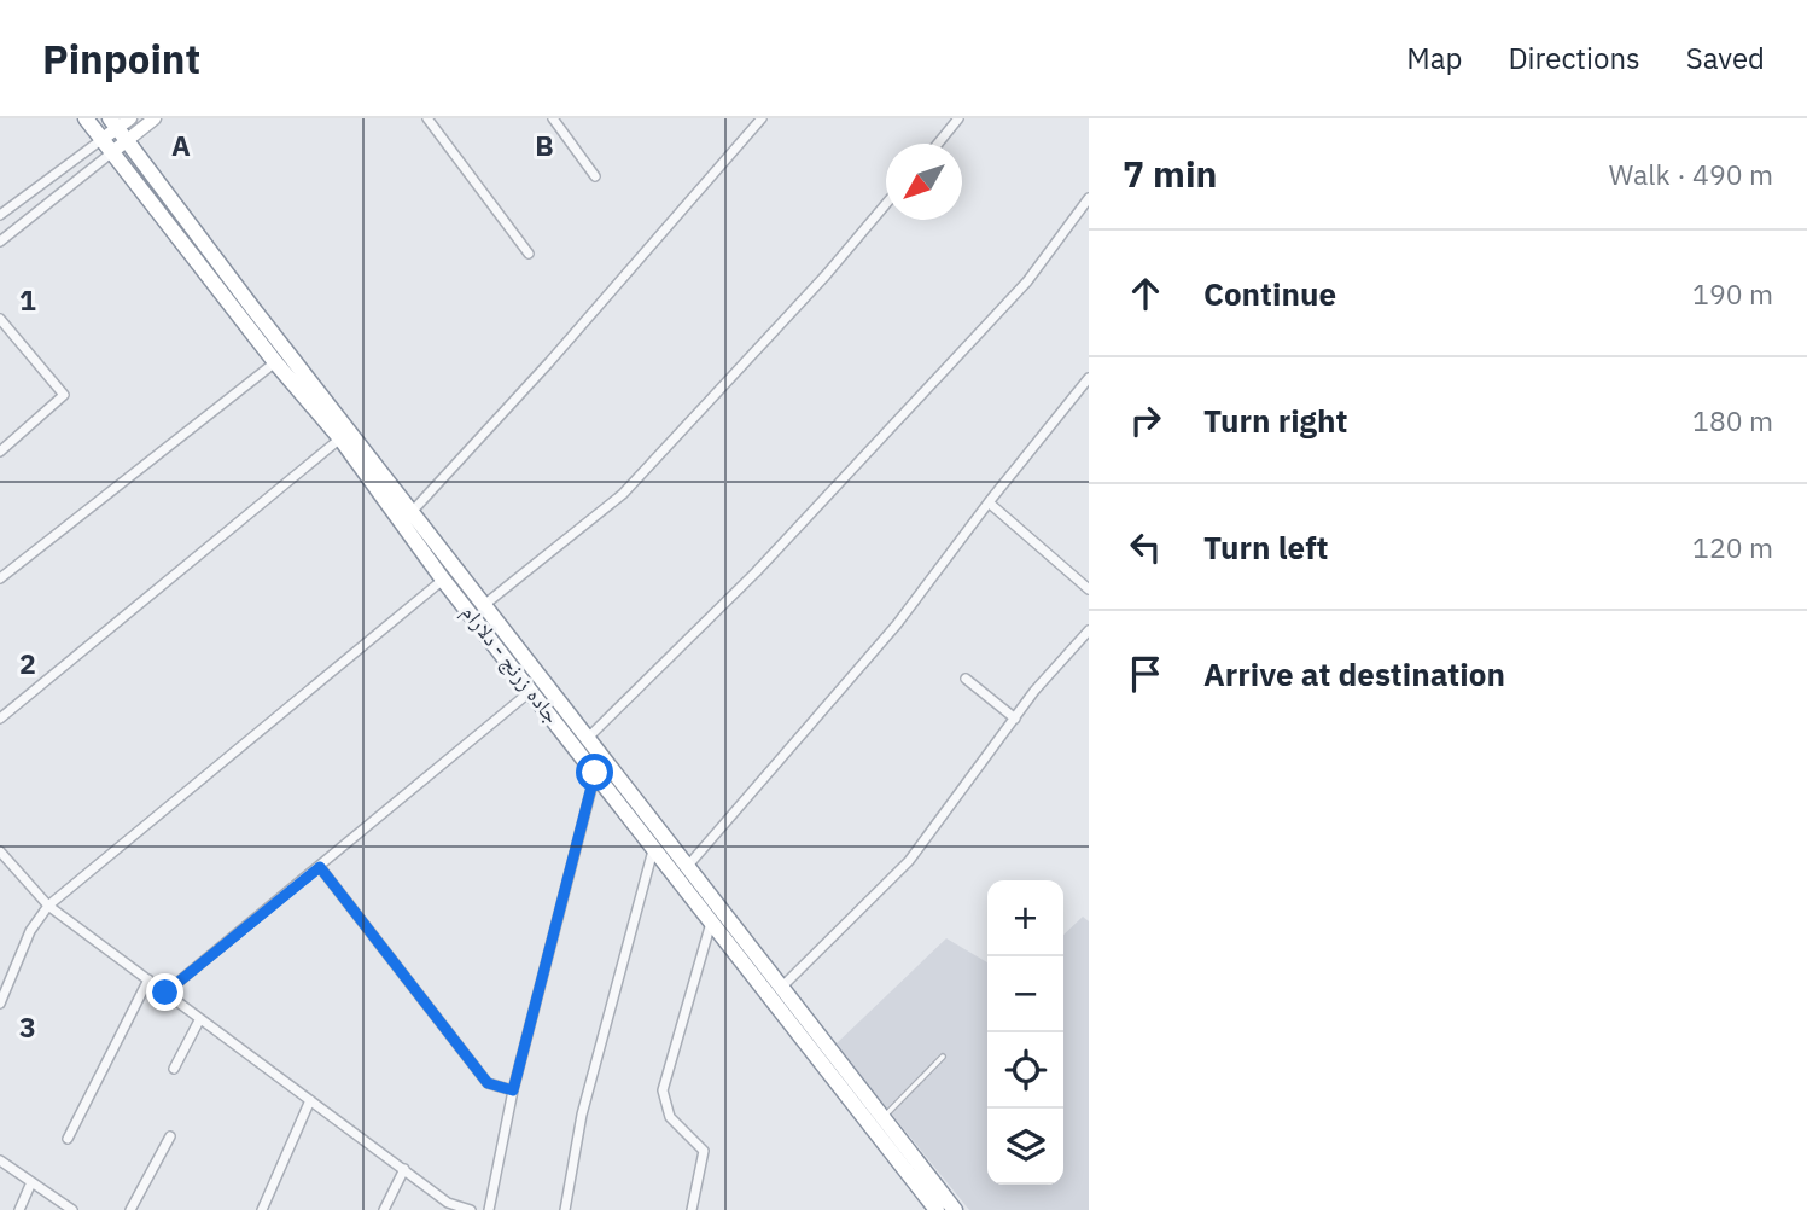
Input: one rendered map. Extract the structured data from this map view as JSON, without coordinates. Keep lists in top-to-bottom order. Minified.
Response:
{"streets":{"highway":["جاده زرنج - دلارام"]},"north":"bottom left","page":{"header":"Pinpoint","nav":["Map","Directions","Saved"],"heading":["7 min","Walk · 490 m"],"list":[["Continue","190 m"],["Turn right","180 m"],["Turn left","120 m"],"Arrive at destination"],"map_buttons":["+","−"]},"grid":{"columns":["A","B"],"rows":["1","2","3"]}}
